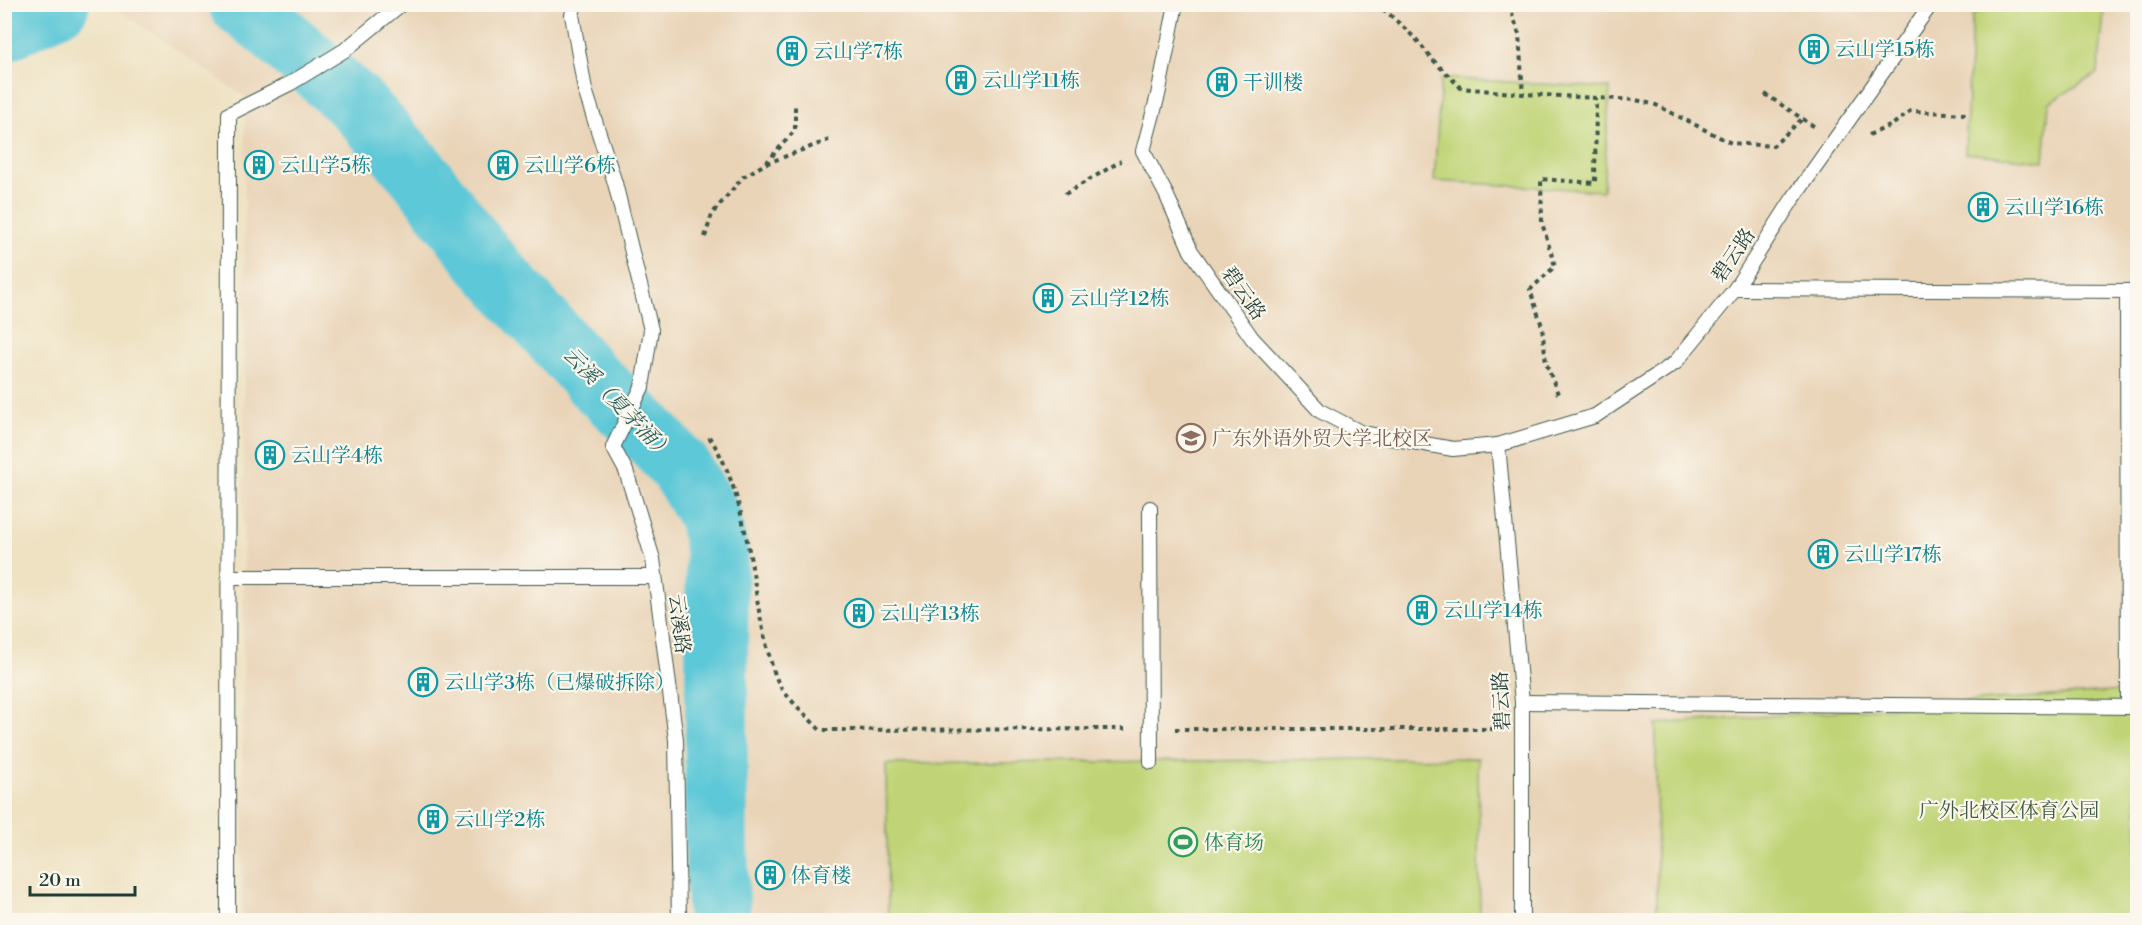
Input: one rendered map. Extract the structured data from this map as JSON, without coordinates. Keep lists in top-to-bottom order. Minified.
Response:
{"streets":{"lane":["碧云路","云溪路"]},"water":["云溪（夏茅涌）"],"parks":["广外北校区体育公园"],"places":{"building":["云山学15栋","云山学7栋","云山学11栋","干训楼","云山学5栋","云山学6栋","云山学16栋","云山学12栋","云山学4栋","云山学17栋","云山学14栋","云山学13栋","云山学3栋（已爆破拆除）","云山学2栋","体育楼"],"school or university":["广东外语外贸大学北校区"],"sports":["体育场"]},"scale_bar":"20 m"}
